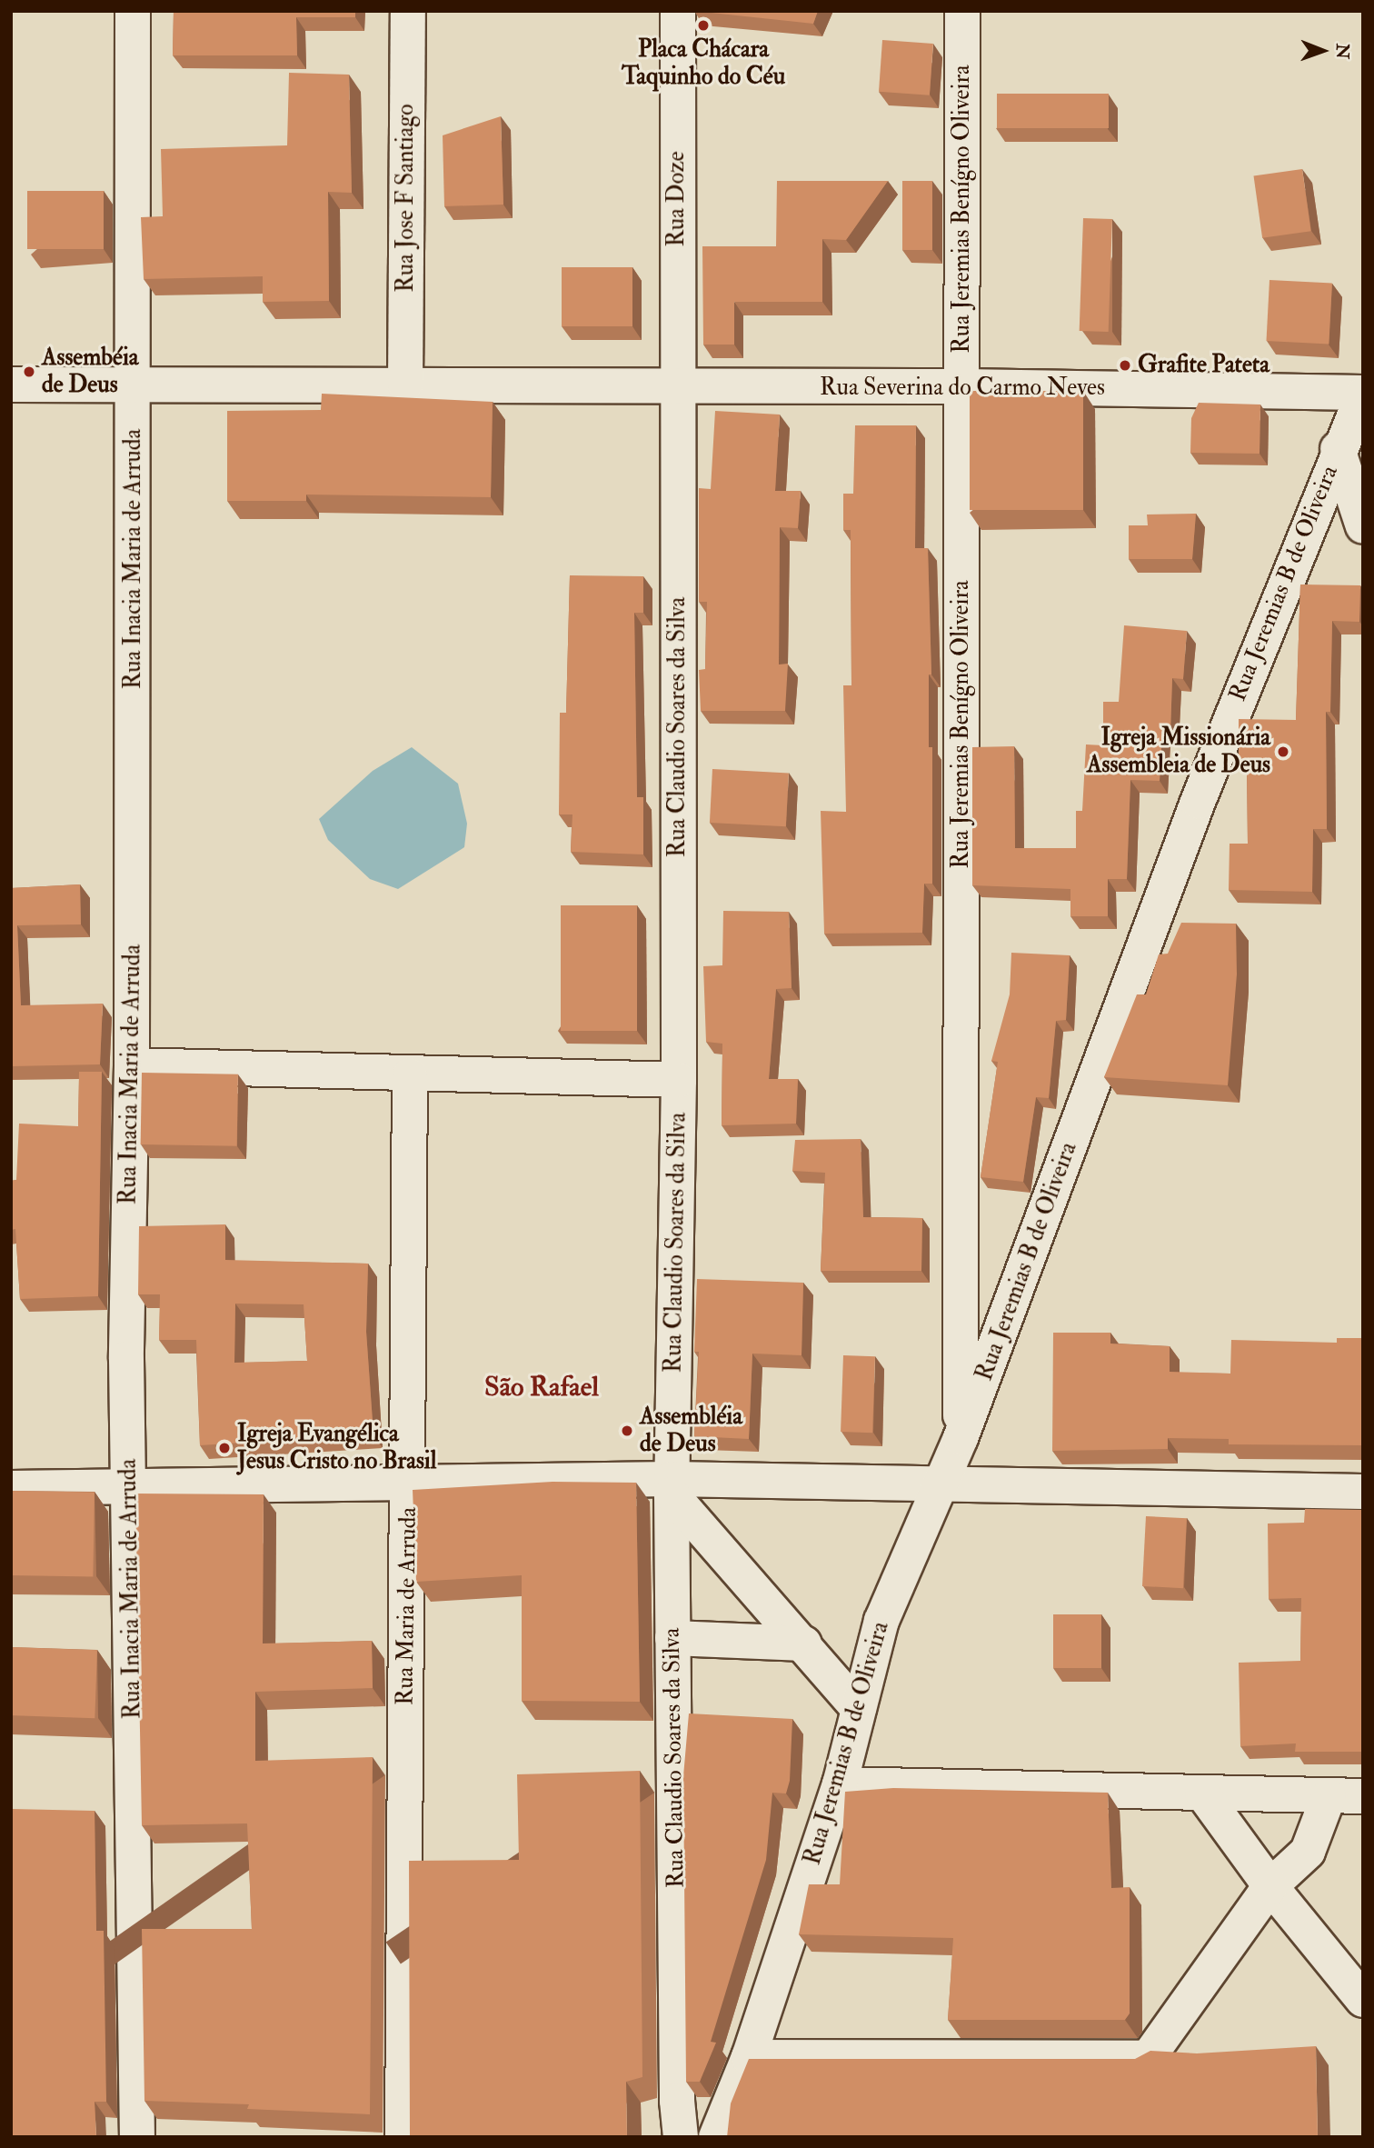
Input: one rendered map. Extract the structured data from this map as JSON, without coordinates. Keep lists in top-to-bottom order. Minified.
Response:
{"streets":{"street":["Rua Jose F Santiago","Rua Doze","Rua Jeremias Benígno Oliveira","Rua Severina do Carmo Neves","Rua Inacia Maria de Arruda","Rua Jeremias B de Oliveira","Rua Claudio Soares da Silva","Rua Maria de Arruda"]},"crossings":[["Rua Jose F Santiago","Rua Severina do Carmo Neves"],["Rua Doze","Rua Severina do Carmo Neves"],["Rua Doze","Rua Claudio Soares da Silva"],["Rua Jeremias Benígno Oliveira","Rua Severina do Carmo Neves"],["Rua Jeremias Benígno Oliveira","Rua Jeremias B de Oliveira"],["Rua Severina do Carmo Neves","Rua Inacia Maria de Arruda"],["Rua Severina do Carmo Neves","Rua Jeremias B de Oliveira"],["Rua Severina do Carmo Neves","Rua Claudio Soares da Silva"]],"districts":["São Rafael"],"places":["Placa Chácara Taquinho do Céu","Grafite Pateta","Assembéia de Deus","Igreja Missionária Assembleia de Deus","Assembléia de Deus","Igreja Evangélica Jesus Cristo no Brasil"],"north":"right"}
